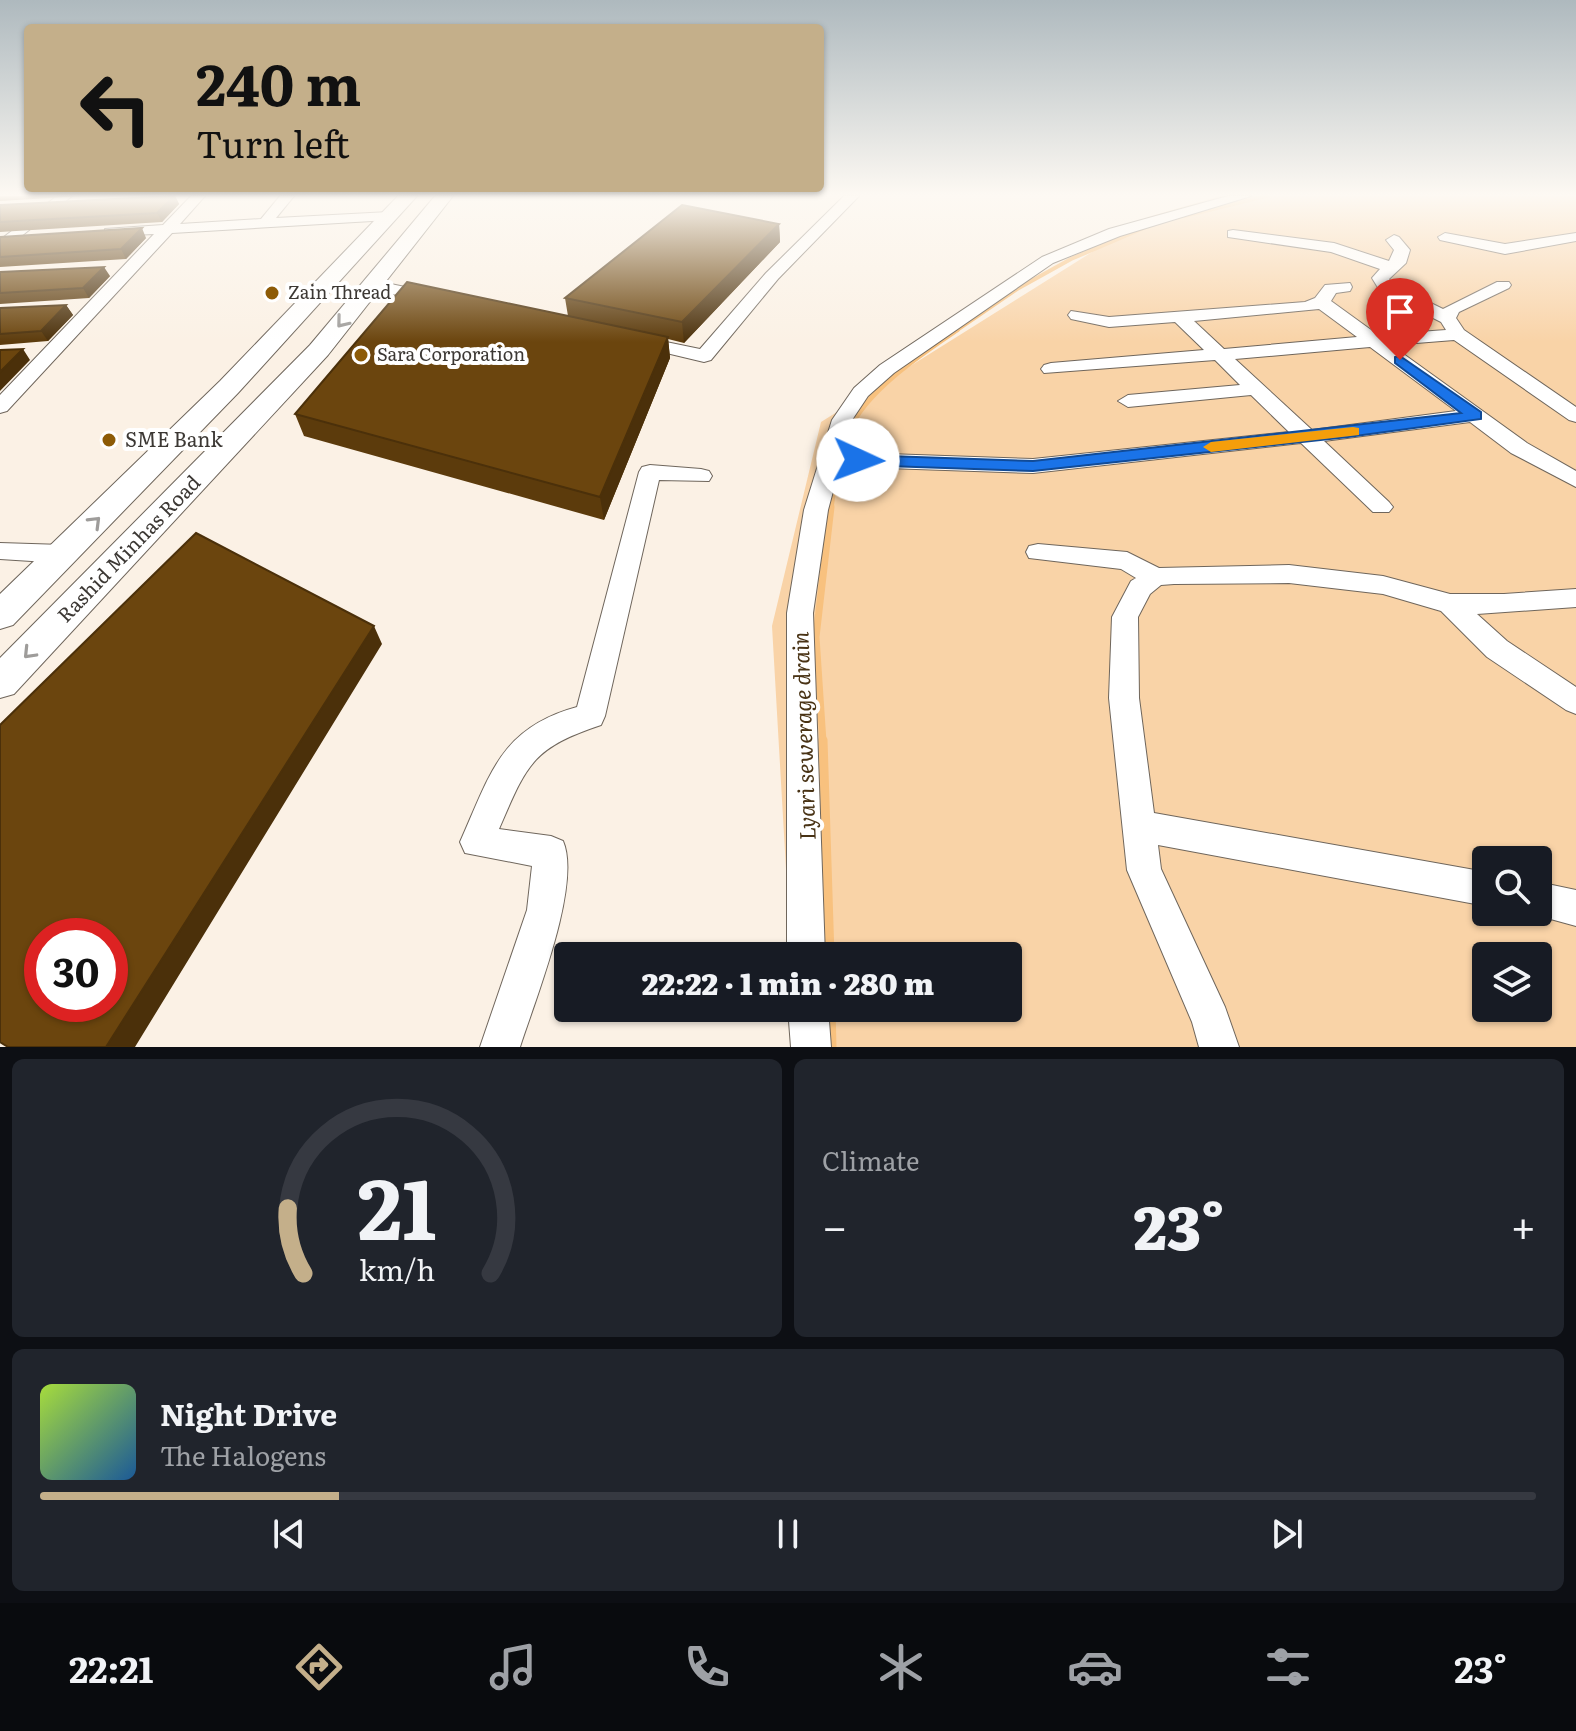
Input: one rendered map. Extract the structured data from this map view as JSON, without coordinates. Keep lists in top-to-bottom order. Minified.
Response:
{"streets":{"main road":["Rashid Minhas Road"]},"water":["Lyari sewerage drain"],"places":["Zain Thread","Sara Corporation","SME Bank"],"page":{"turn":["240 m","Turn left"],"limit":"30","trip":"22:22 · 1 min · 280 m","tile":"Climate","heat":["−","23°","+"],"song":["Night Drive","The Halogens"],"tabs":["22:21","23°"],"gauge":["21","km/h"]}}
